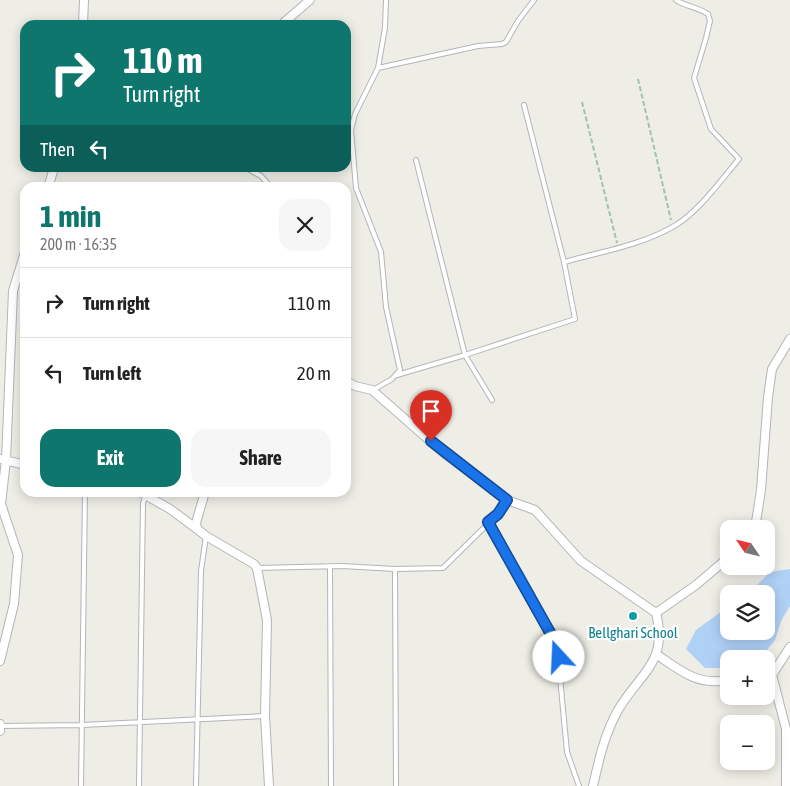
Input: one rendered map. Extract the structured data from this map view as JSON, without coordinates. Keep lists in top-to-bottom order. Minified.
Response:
{"places":["Bellghari School"],"north":"top left","page":{"turn":["110 m","Turn right"],"then":"Then","heading":["1 min","200 m · 16:35"],"list":[{"name":"Turn right","value":"110 m"},{"name":"Turn left","value":"20 m"}],"buttons":["Exit","Share"],"map_buttons":["+","−"]}}
